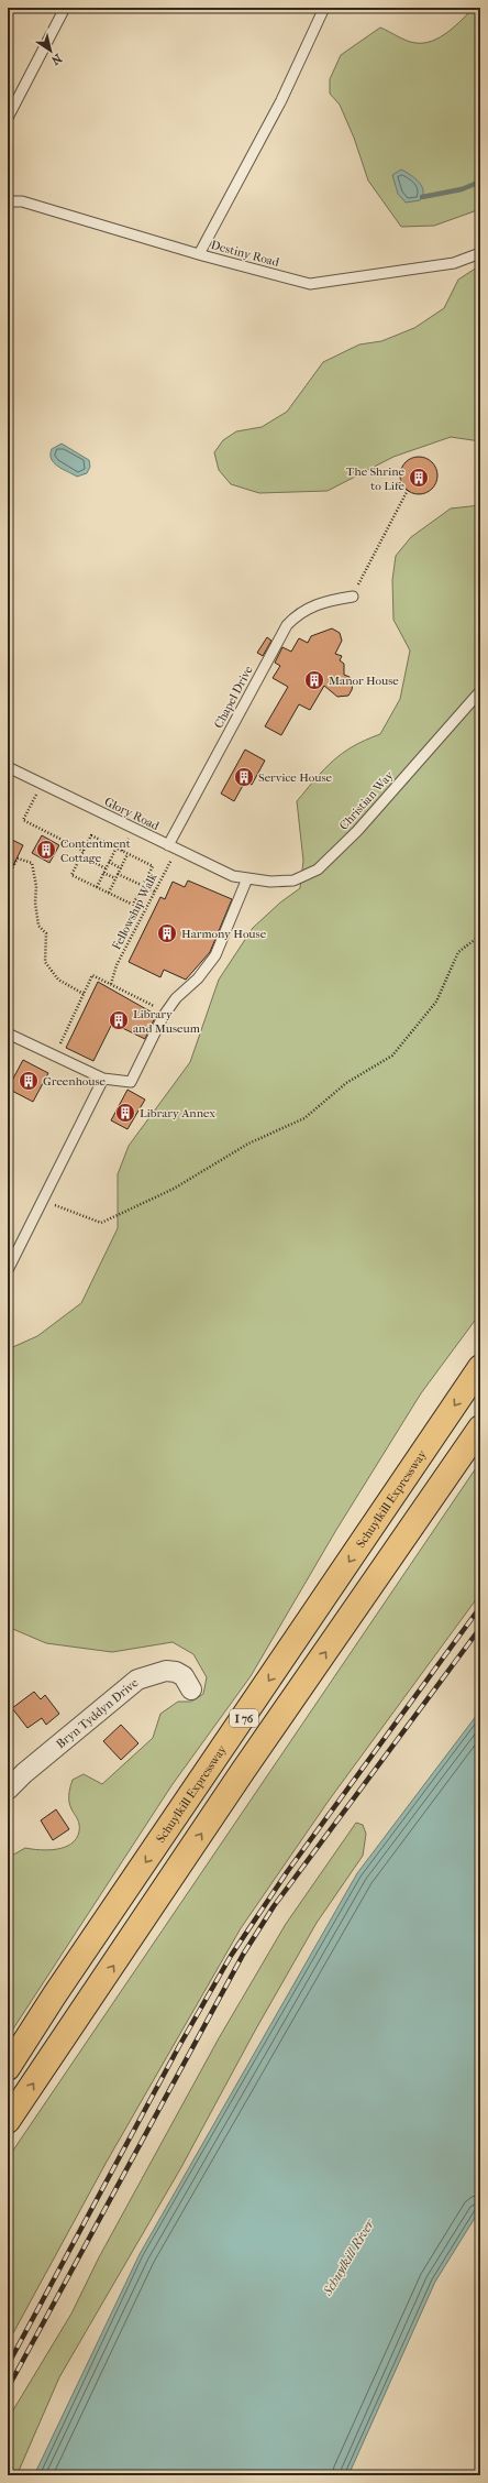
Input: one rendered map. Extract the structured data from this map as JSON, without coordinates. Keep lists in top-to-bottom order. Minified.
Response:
{"streets":{"highway":["Schuylkill Expressway","I 76"],"street":["Bryn Tyddyn Drive"],"lane":["Destiny Road","Chapel Drive","Christian Way","Glory Road"],"path":["Fellowship Walk"]},"crossings":[["Chapel Drive","Glory Road"],["Chapel Drive","Fellowship Walk"],["Christian Way","Glory Road"],["Glory Road","Fellowship Walk"]],"water":["Schuylkill River"],"places":{"building":["The Shrine to Life","Manor House","Service House","Contentment Cottage","Harmony House","Library and Museum","Greenhouse","Library Annex"]},"north":"bottom right"}
